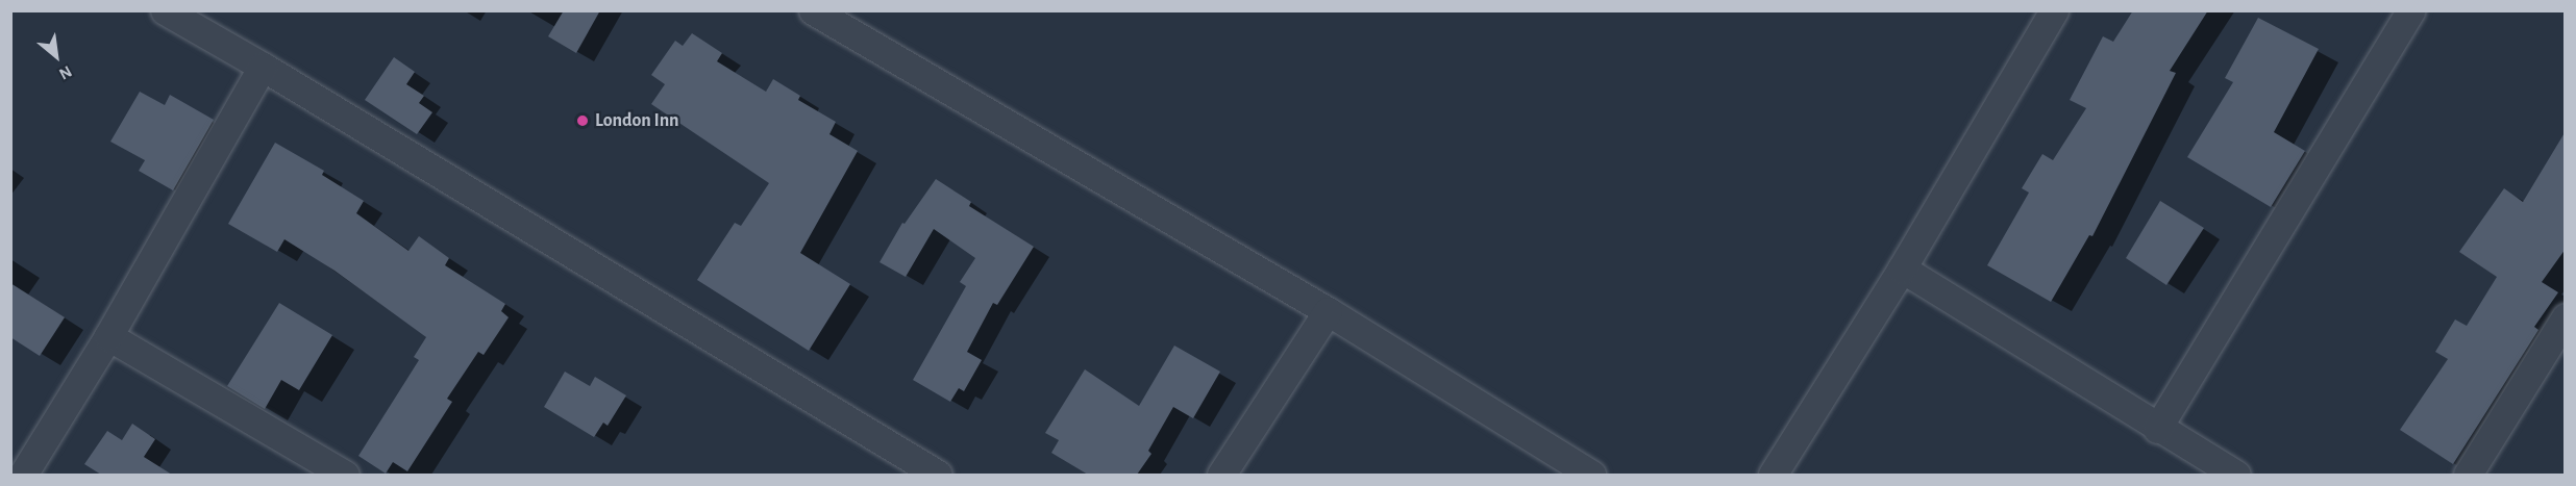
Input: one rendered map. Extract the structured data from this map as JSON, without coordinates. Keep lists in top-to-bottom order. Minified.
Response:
{"places":["London Inn"],"north":"bottom right"}
